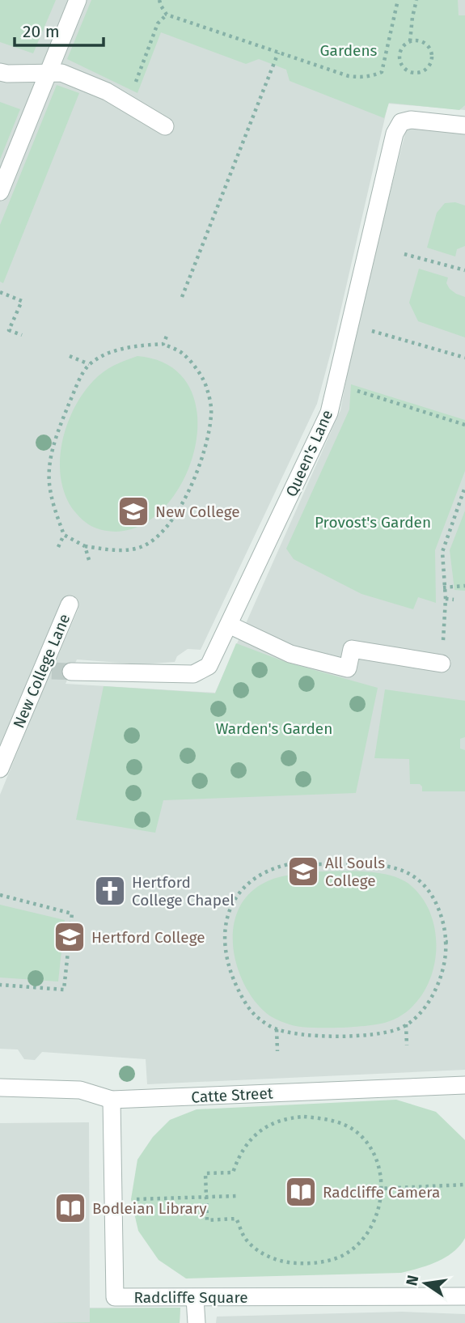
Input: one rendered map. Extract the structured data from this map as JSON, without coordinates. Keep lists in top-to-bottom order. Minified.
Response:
{"streets":{"street":["Queen's Lane","New College Lane","Catte Street","Radcliffe Square"]},"crossings":[["Catte Street","Radcliffe Square"]],"parks":["Gardens","Provost's Garden","Warden's Garden"],"places":{"school or university":["New College","All Souls College","Hertford College"],"church":["Hertford College Chapel"],"library":["Radcliffe Camera","Bodleian Library"]},"scale_bar":"20 m","north":"left"}
